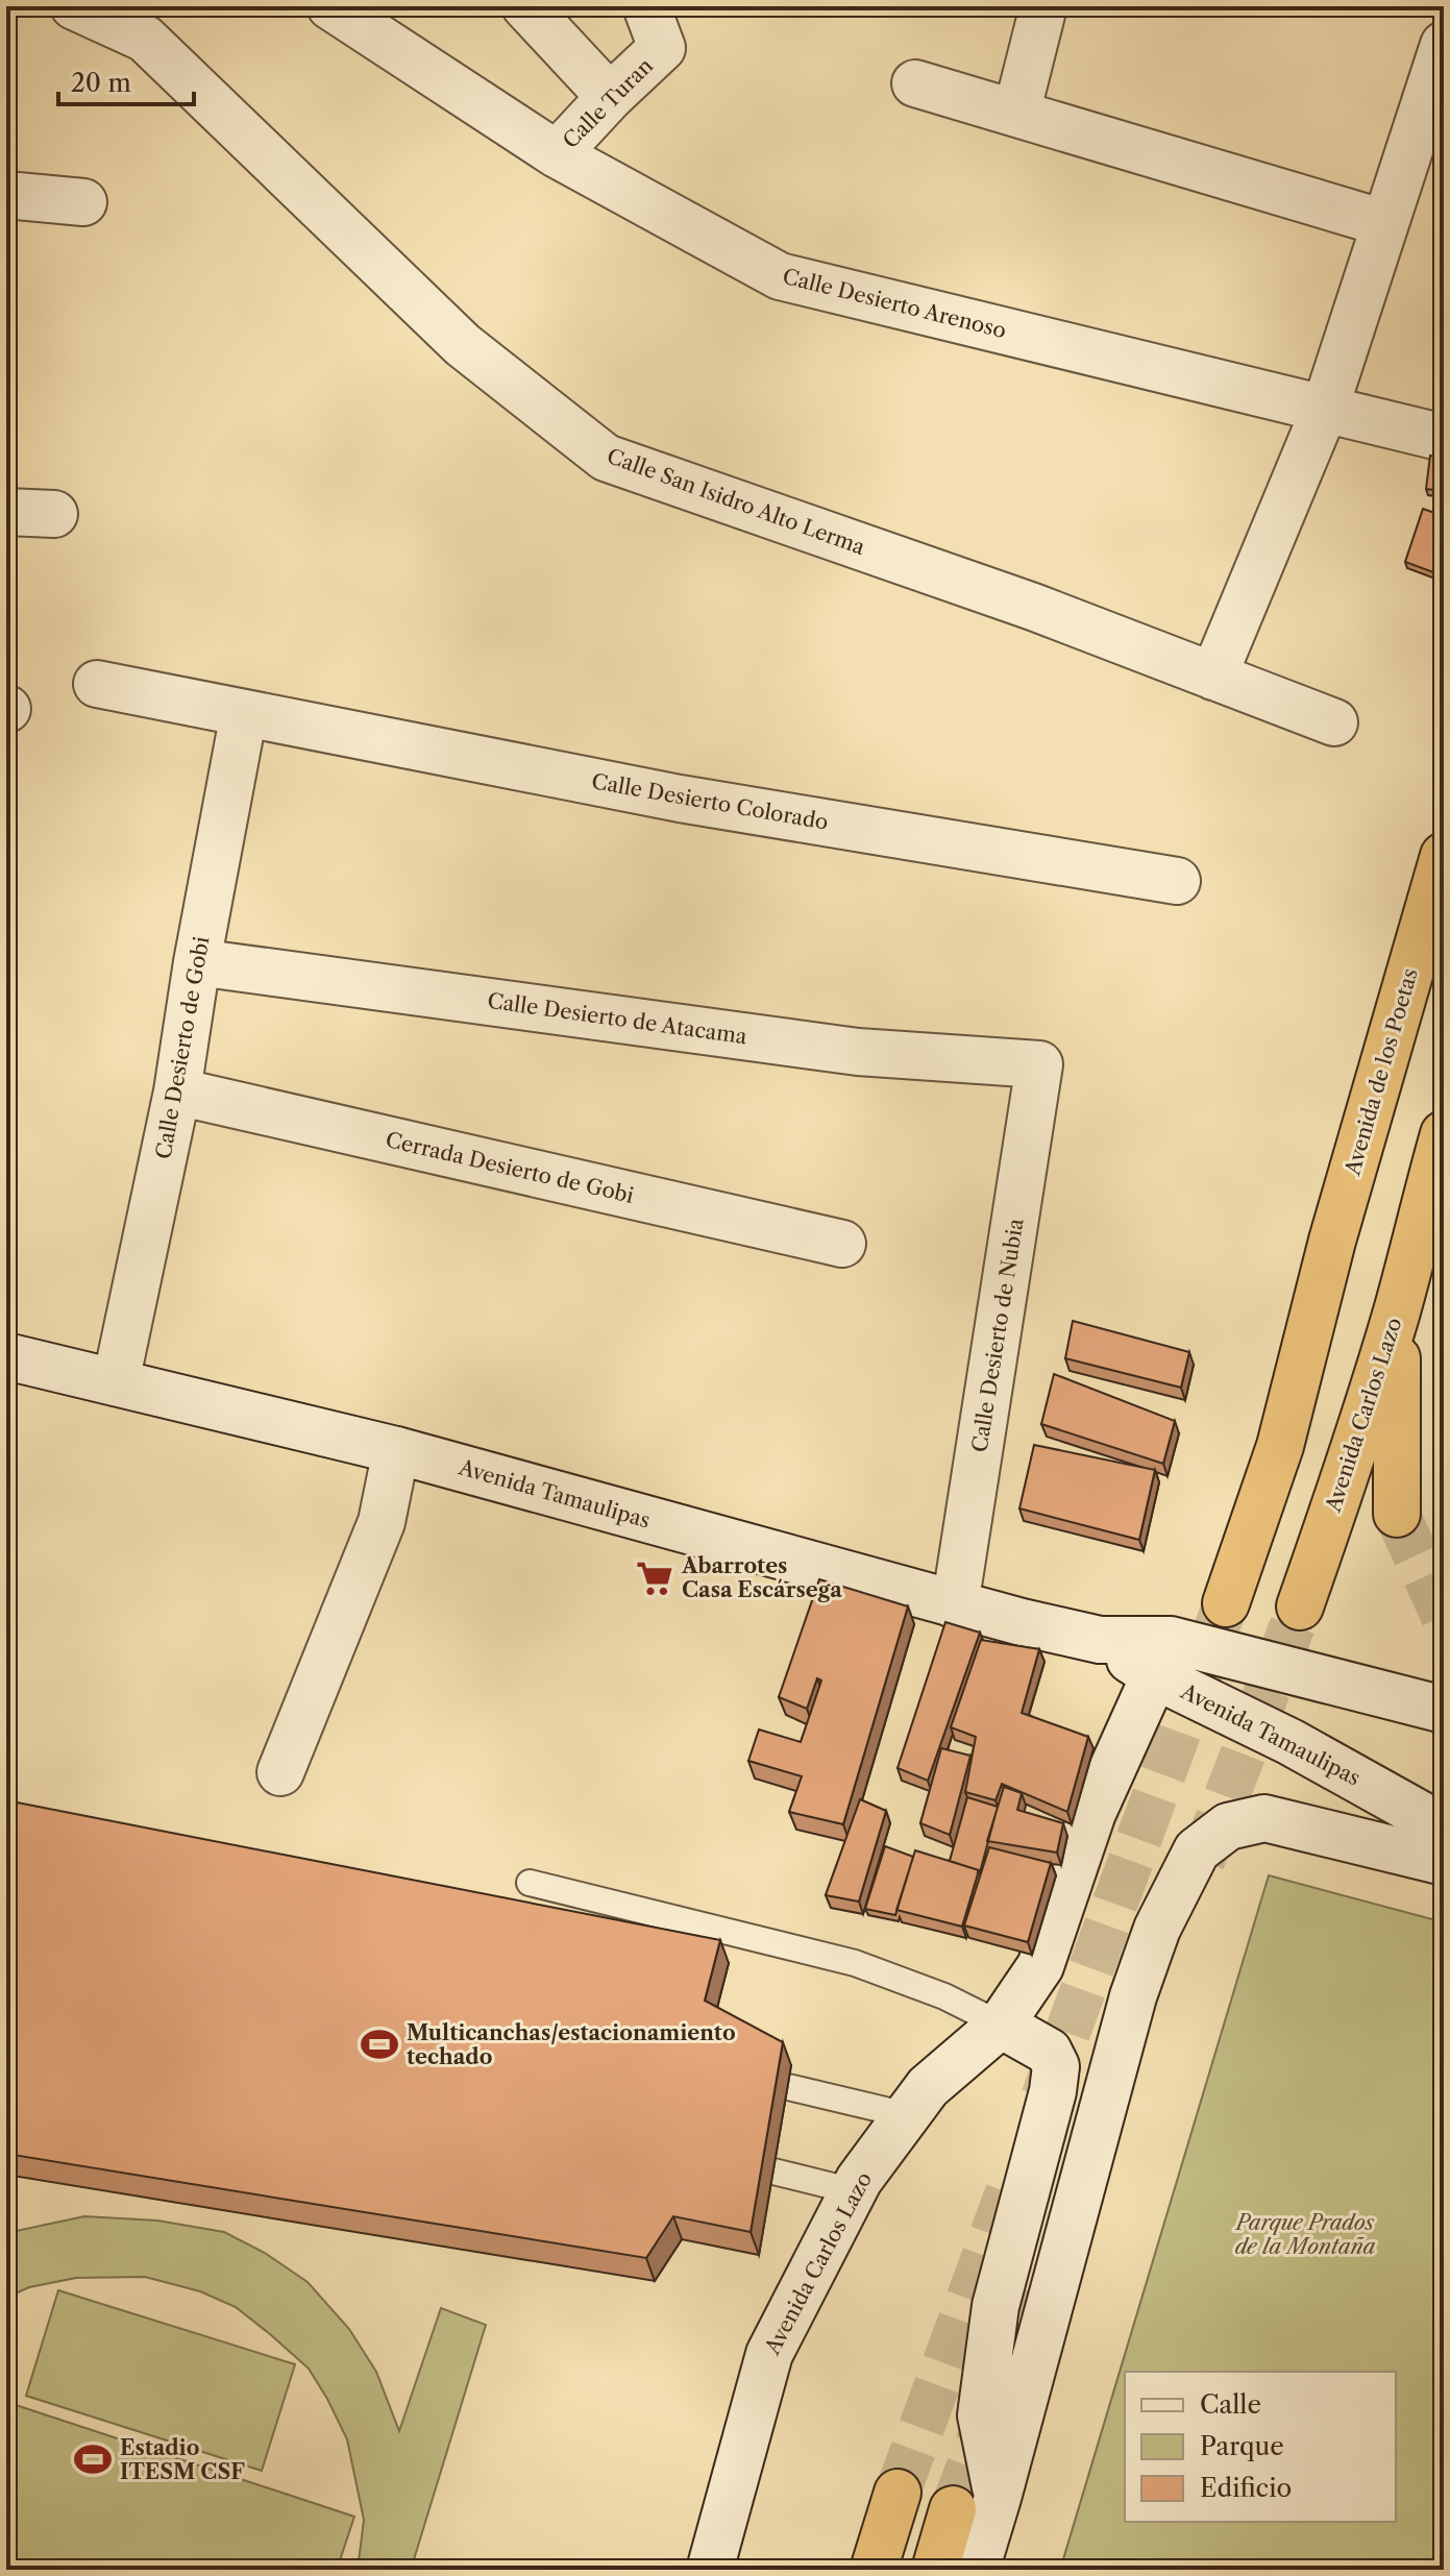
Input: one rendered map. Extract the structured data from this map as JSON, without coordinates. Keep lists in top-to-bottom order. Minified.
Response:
{"streets":{"highway":["Avenida de los Poetas","Avenida Carlos Lazo"],"street":["Calle Turan","Calle Desierto Arenoso","Calle San Isidro Alto Lerma","Calle Desierto Colorado","Calle Desierto de Atacama","Calle Desierto de Gobi","Cerrada Desierto de Gobi","Calle Desierto de Nubia","Avenida Tamaulipas"]},"crossings":[["Calle Turan","Calle Desierto Arenoso"],["Calle Desierto Colorado","Calle Desierto de Gobi"],["Calle Desierto de Atacama","Calle Desierto de Gobi"],["Calle Desierto de Atacama","Calle Desierto de Nubia"],["Calle Desierto de Gobi","Cerrada Desierto de Gobi"],["Calle Desierto de Gobi","Avenida Tamaulipas"],["Calle Desierto de Nubia","Avenida Tamaulipas"],["Avenida Carlos Lazo","Avenida Tamaulipas"]],"parks":["Parque Prados de la Montaña"],"places":{"supermarket":["Abarrotes Casa Escársega"],"sports":["Multicanchas/estacionamiento techado","Estadio ITESM CSF"]},"legend":["Calle","Parque","Edificio"],"scale_bar":"20 m"}
